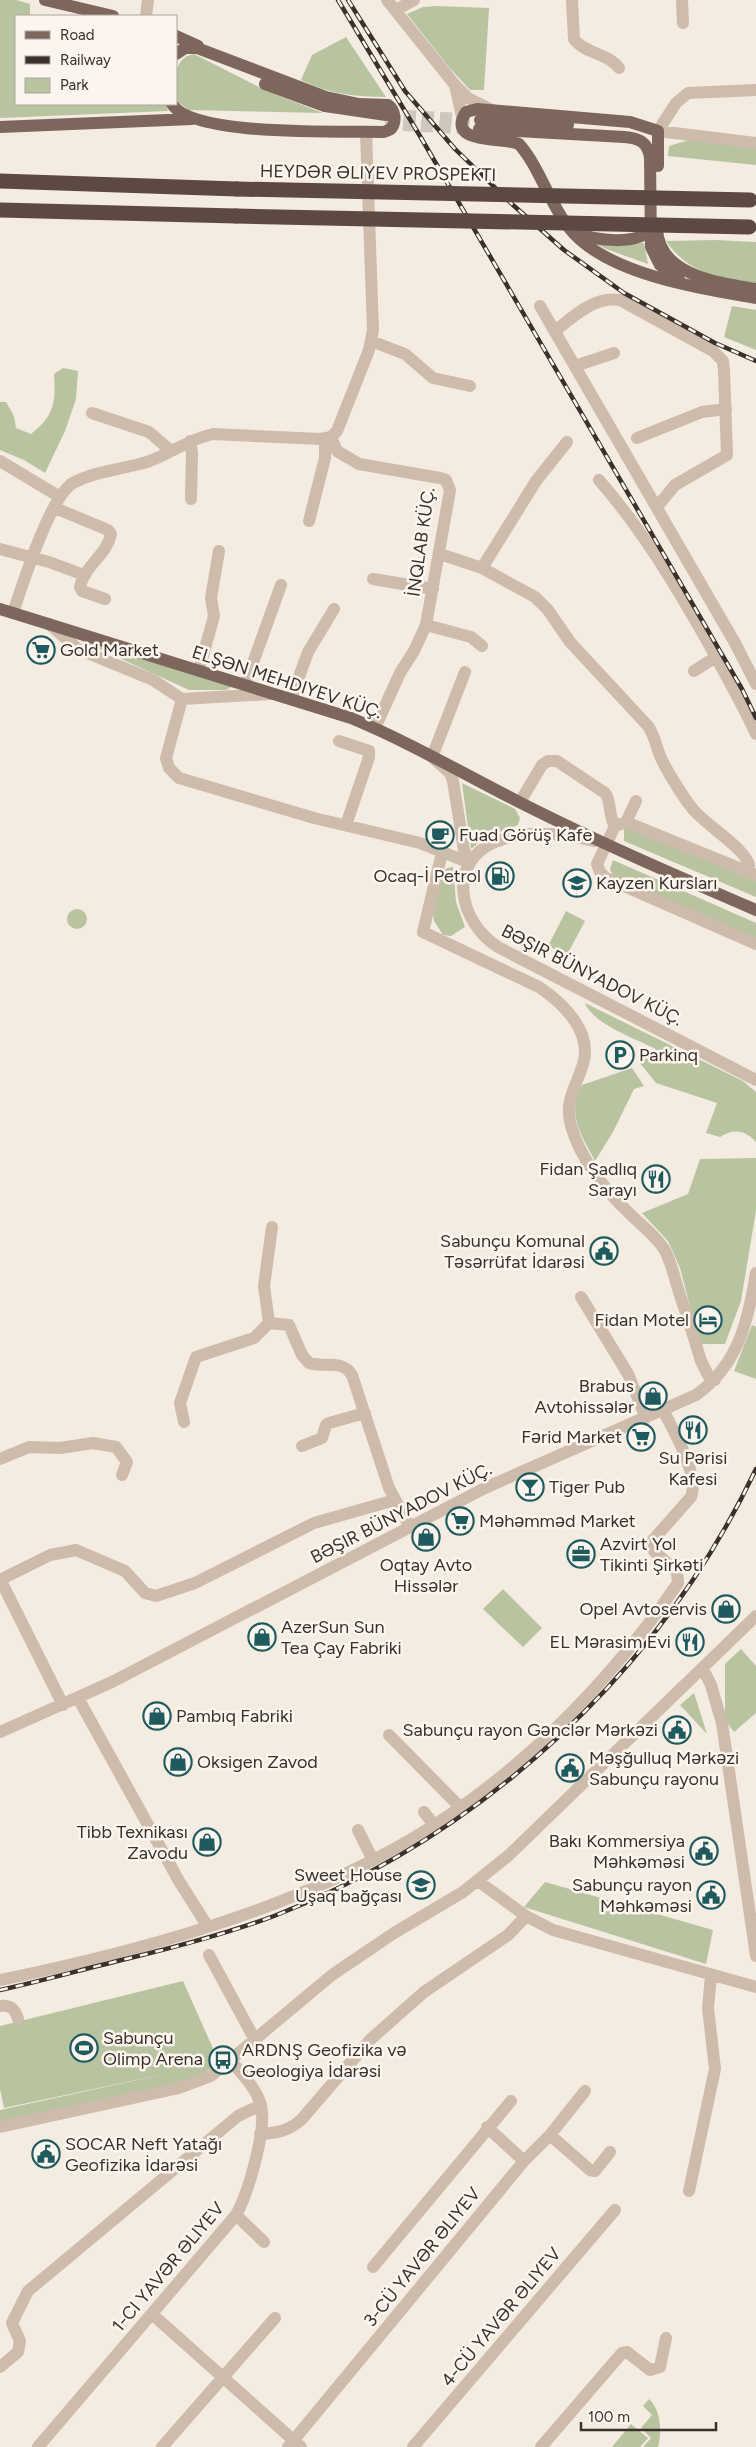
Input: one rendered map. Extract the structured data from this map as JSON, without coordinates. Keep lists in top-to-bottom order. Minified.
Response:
{"streets":{"highway":["HEYDƏR ƏLIYEV PROSPEKTI"],"main road":["ELŞƏN MEHDIYEV KÜÇ."],"street":["İNQLAB KÜÇ.","BƏŞIR BÜNYADOV KÜÇ.","3-CÜ YAVƏR ƏLIYEV","1-CI YAVƏR ƏLIYEV","4-CÜ YAVƏR ƏLIYEV"]},"crossings":[["İNQLAB KÜÇ.","ELŞƏN MEHDIYEV KÜÇ."]],"places":{"supermarket":["Gold Market","Fərid Market","Məhəmməd Market"],"cafe":["Fuad Görüş Kafe"],"fuel station":["Ocaq-İ Petrol"],"school or university":["Kayzen Kursları","Sweet House Uşaq bağçası"],"parking":["Parkinq"],"restaurant":["Fidan Şadlıq Sarayı","Su Pərisi Kafesi","EL Mərasim Evi"],"public building":["Sabunçu Komunal Təsərrüfat İdarəsi","Sabunçu rayon Gənclər Mərkəzi","Məşğulluq Mərkəzi Sabunçu rayonu","Bakı Kommersiya Məhkəməsi","Sabunçu rayon Məhkəməsi","SOCAR Neft Yatağı Geofizika İdarəsi"],"hotel":["Fidan Motel"],"shop":["Brabus Avtohissələr","Oqtay Avto Hissələr","Opel Avtoservis","AzerSun Sun Tea Çay Fabriki","Pambıq Fabriki","Oksigen Zavod","Tibb Texnikası Zavodu"],"bar":["Tiger Pub"],"office":["Azvirt Yol Tikinti Şirkəti"],"sports":["Sabunçu Olimp Arena"],"bus stop":["ARDNŞ Geofizika vә Geologiya İdarәsi"]},"legend":["Road","Railway","Park"],"scale_bar":"100 m"}
